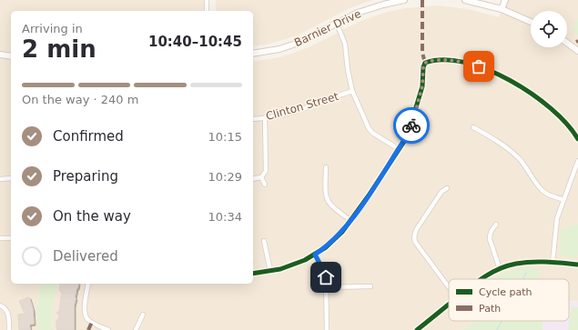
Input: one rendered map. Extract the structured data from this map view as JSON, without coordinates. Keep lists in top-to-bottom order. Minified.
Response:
{"streets":{"street":["Barnier Drive","Clinton Street"]},"legend":["Cycle path","Path"],"page":{"heading":["2 min","Arriving in","10:40–10:45"],"bar":"On the way · 240 m","list":[["Confirmed","10:15"],["Preparing","10:29"],["On the way","10:34"],"Delivered"]}}
